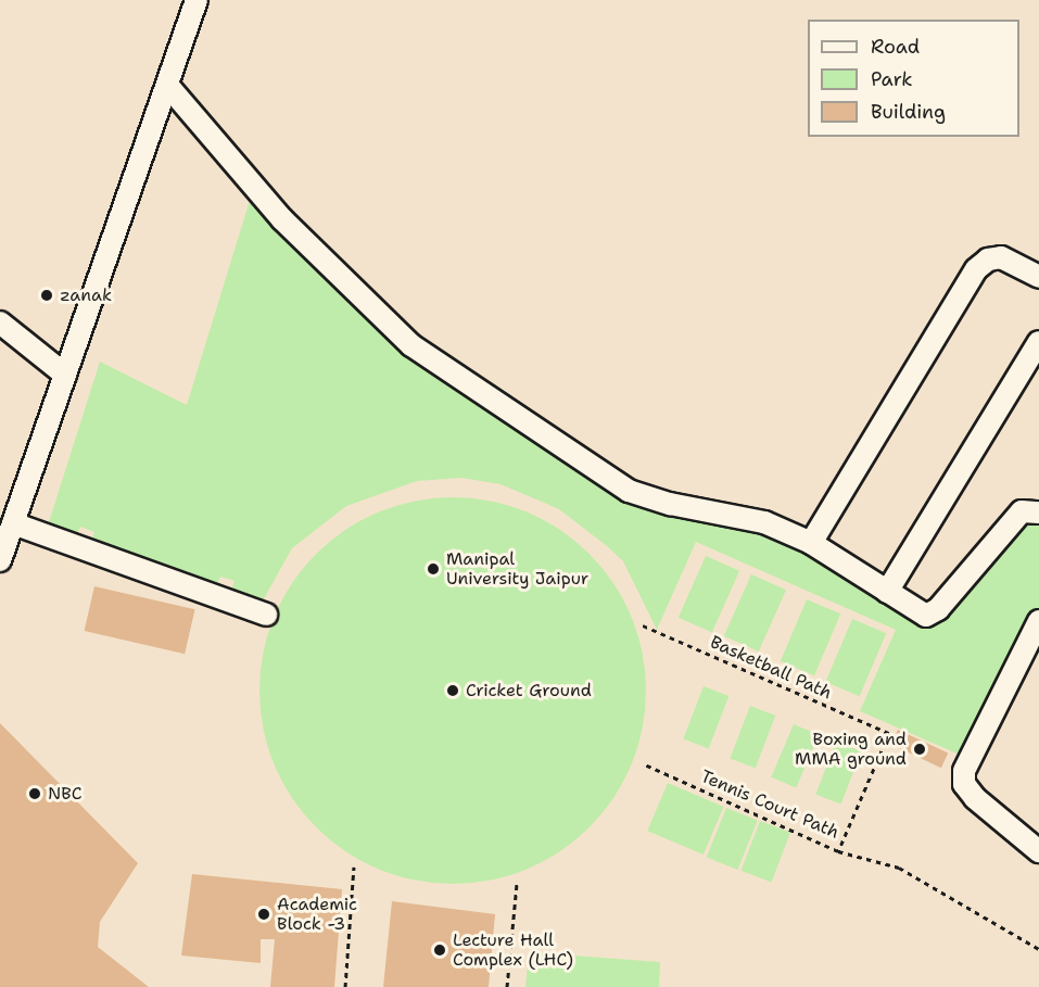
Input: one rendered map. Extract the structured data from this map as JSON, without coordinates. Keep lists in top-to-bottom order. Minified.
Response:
{"streets":{"path":["Basketball Path","Tennis Court Path"]},"crossings":[["Basketball Path","Tennis Court Path"]],"places":["zanak","Manipal University Jaipur","Cricket Ground","Boxing and MMA ground","NBC","Academic Block -3","Lecture Hall Complex (LHC)"],"legend":["Road","Park","Building"]}
